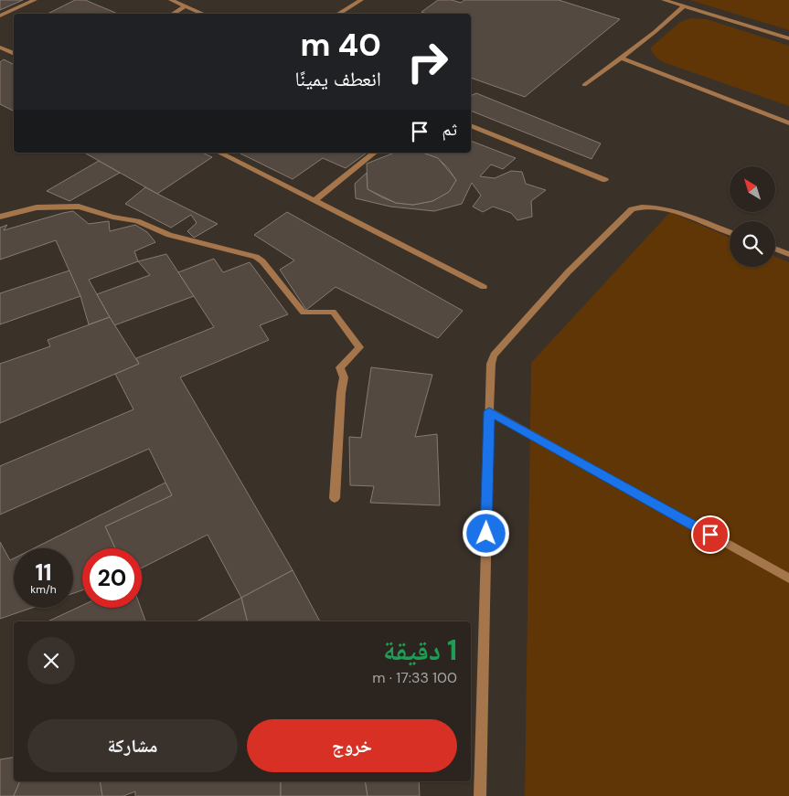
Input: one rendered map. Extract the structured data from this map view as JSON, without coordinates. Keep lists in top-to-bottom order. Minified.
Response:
{"north":"top left","page":{"turn":["40 m","انعطف يمينًا"],"then":"ثم","speed":"11 km/h","limit":"20","heading":["1 دقيقة","100 m · 17:33"],"buttons":["خروج","مشاركة"]}}
